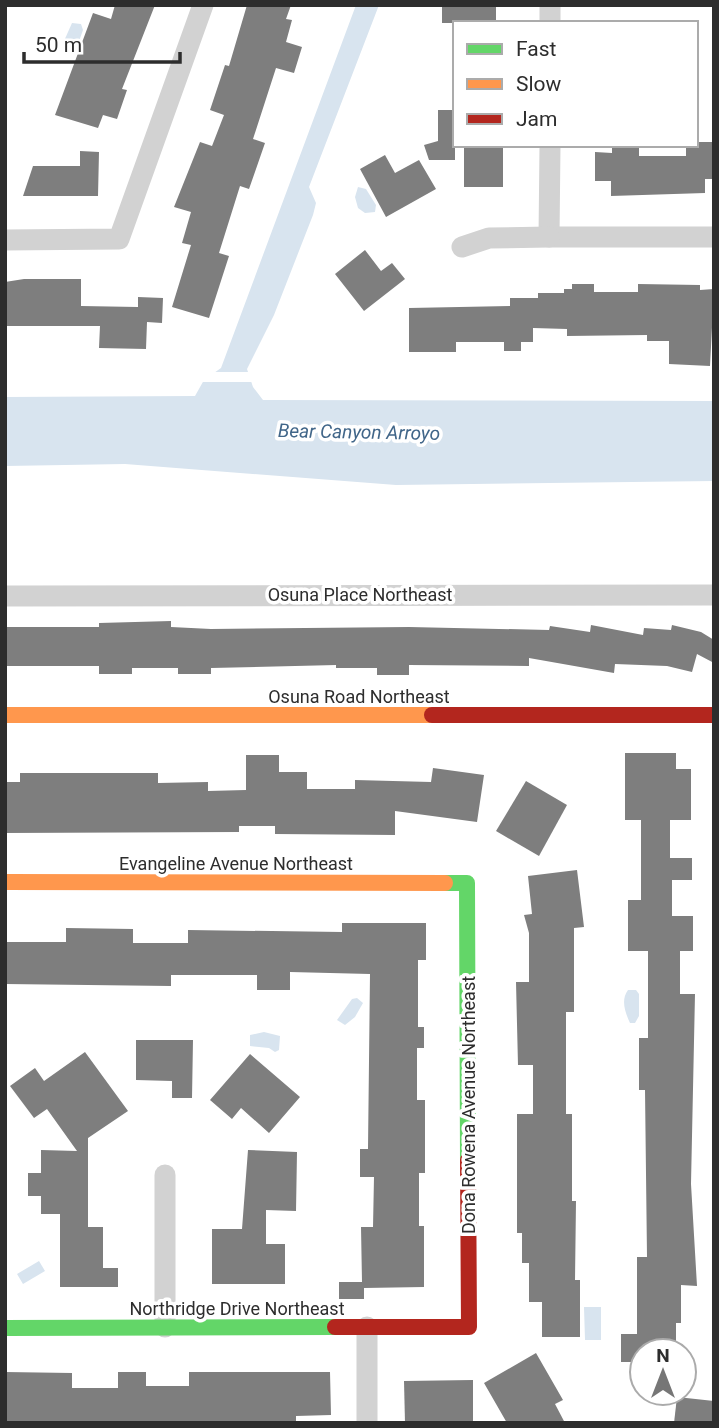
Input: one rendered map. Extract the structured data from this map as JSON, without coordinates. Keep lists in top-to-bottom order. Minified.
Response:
{"streets":{"street":["Osuna Place Northeast","Osuna Road Northeast","Evangeline Avenue Northeast","Dona Rowena Avenue Northeast","Northridge Drive Northeast"]},"crossings":[["Evangeline Avenue Northeast","Dona Rowena Avenue Northeast"],["Dona Rowena Avenue Northeast","Northridge Drive Northeast"]],"water":["Bear Canyon Arroyo"],"legend":["Fast","Slow","Jam"],"scale_bar":"50 m","north":"top"}
